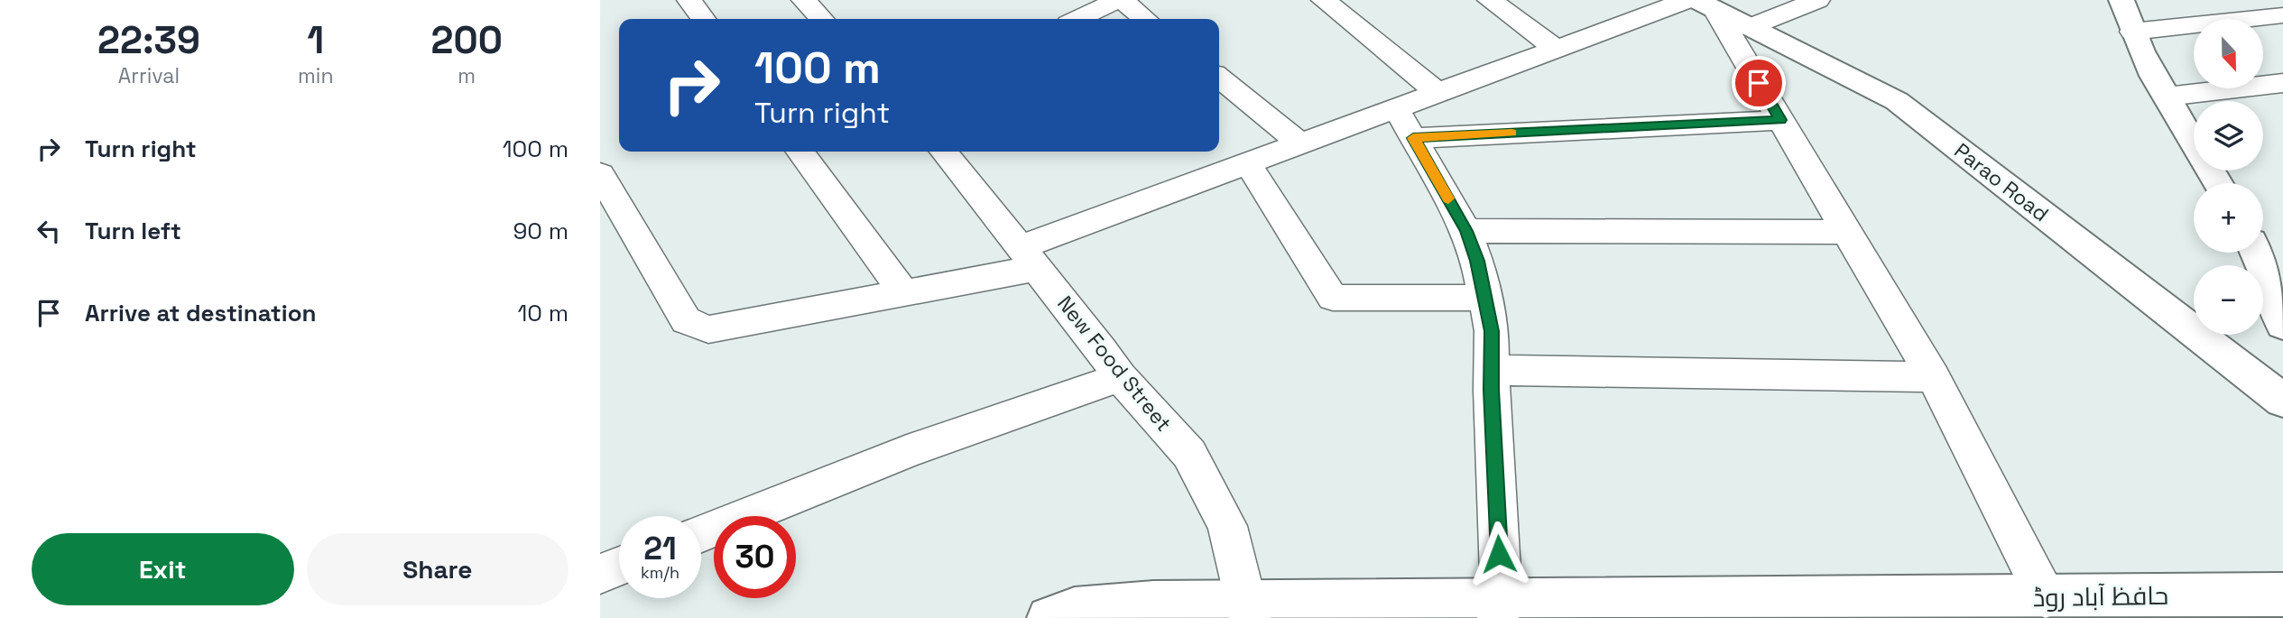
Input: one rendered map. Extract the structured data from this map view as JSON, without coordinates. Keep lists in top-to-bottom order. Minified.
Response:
{"streets":{"main road":["Parao Road","حافظ آباد روڈ"],"street":["New Food Street"]},"crossings":[["New Food Street","حافظ آباد روڈ"]],"north":"bottom","page":{"eta":["22:39","Arrival","1","min","200","m"],"map_buttons":["+","−"],"turn":["100 m","Turn right"],"list":[{"name":"Turn right","value":"100 m"},{"name":"Turn left","value":"90 m"},{"name":"Arrive at destination","value":"10 m"}],"speed":"21 km/h","limit":"30","buttons":["Exit","Share"]}}
